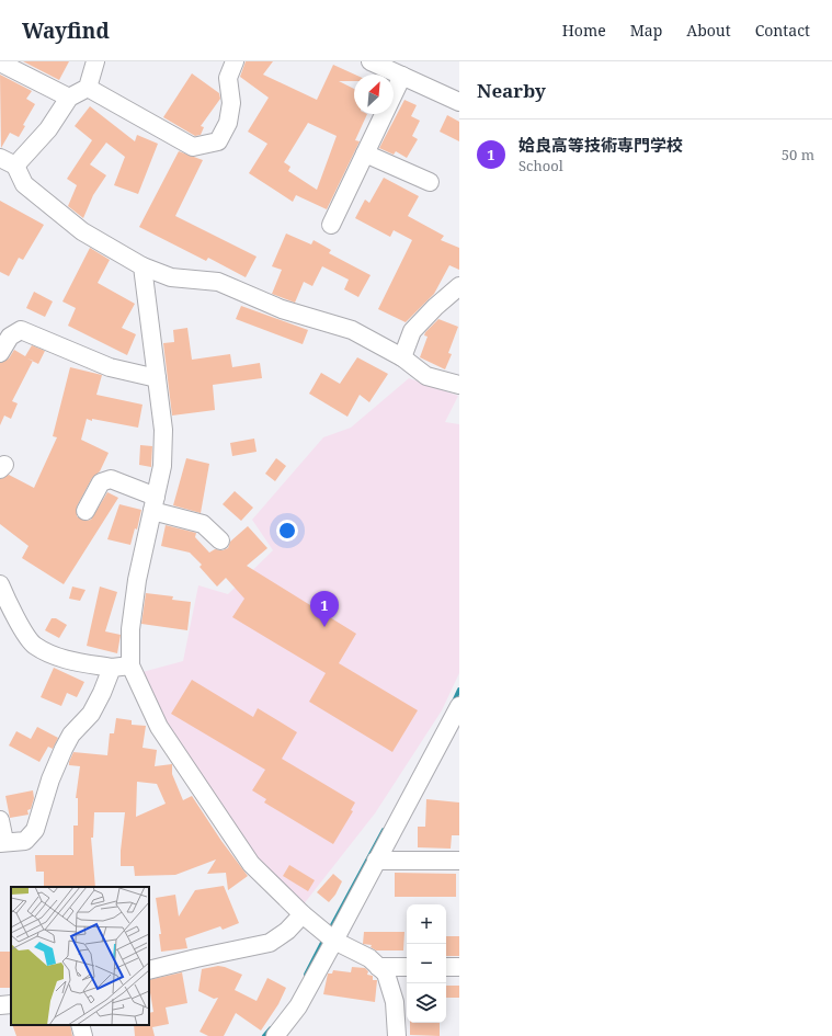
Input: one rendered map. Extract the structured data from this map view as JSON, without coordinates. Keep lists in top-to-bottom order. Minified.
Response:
{"north":"top right","page":{"header":"Wayfind","nav":["Home","Map","About","Contact"],"heading":"Nearby","list":[{"mark":"1","name":"姶良高等技術専門学校","note":"School","value":"50 m"}],"pins":"1","map_buttons":["+","−"]}}
